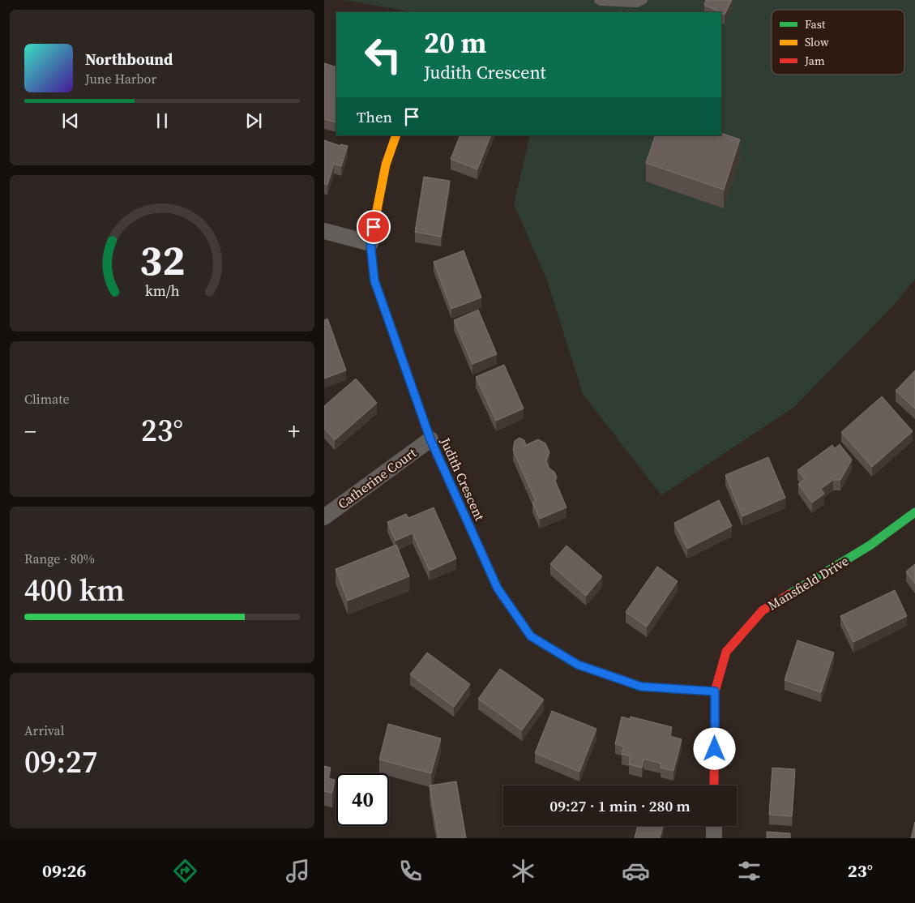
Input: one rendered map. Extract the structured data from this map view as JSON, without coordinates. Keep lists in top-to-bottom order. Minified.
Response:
{"streets":{"street":["Catherine Court","Judith Crescent","Mansfield Drive"]},"crossings":[["Catherine Court","Judith Crescent"],["Judith Crescent","Mansfield Drive"]],"legend":["Fast","Slow","Jam"],"page":{"turn":["20 m","Judith Crescent"],"song":["Northbound","June Harbor"],"then":"Then","tile":["Climate",["Range · 80%","400 km"],["Arrival","09:27"]],"heat":["−","23°","+"],"limit":"40","trip":"09:27 · 1 min · 280 m","tabs":["09:26","23°"],"gauge":["32","km/h"]}}
